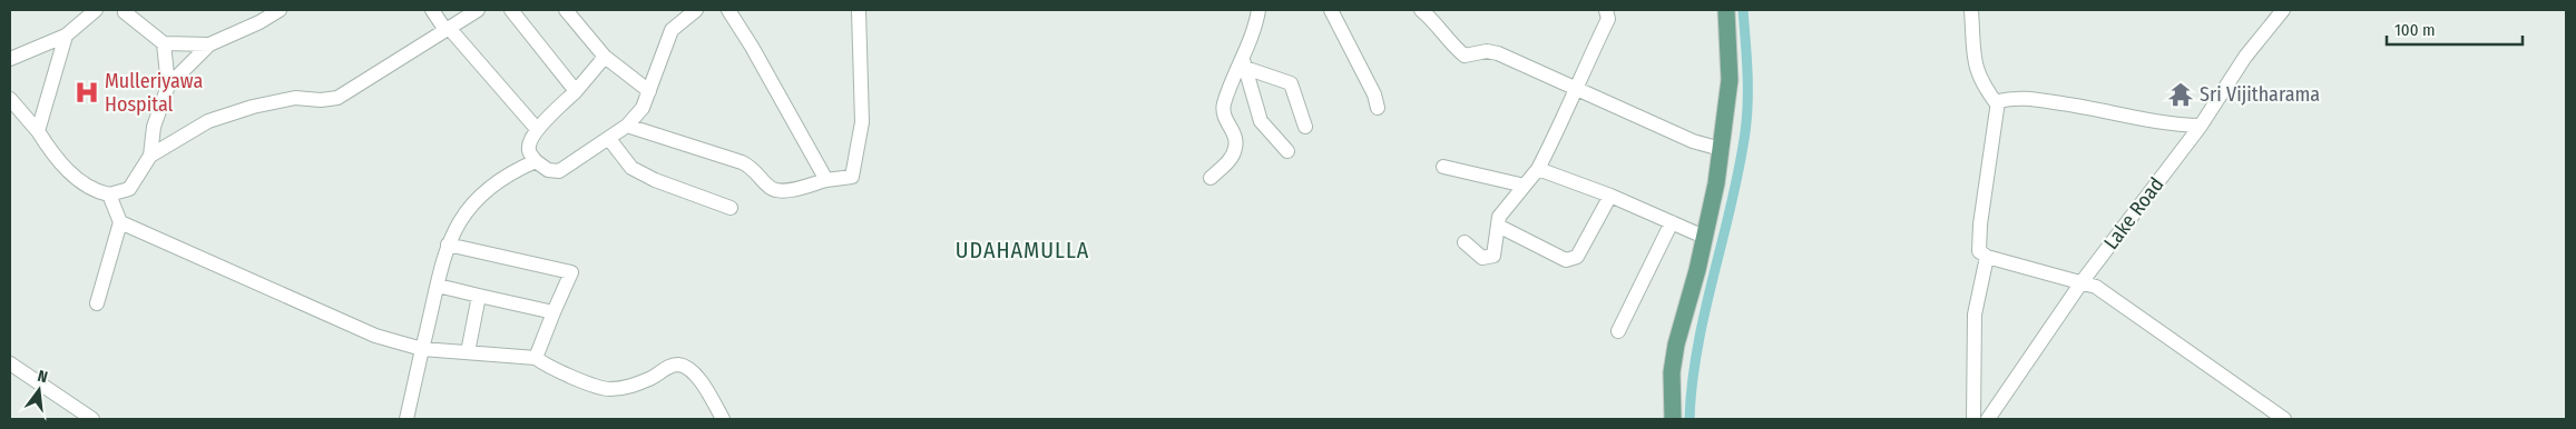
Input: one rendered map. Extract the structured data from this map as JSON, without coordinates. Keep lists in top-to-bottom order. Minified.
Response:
{"streets":{"street":["Lake Road"]},"districts":["UDAHAMULLA"],"places":{"hospital":["Mulleriyawa Hospital"],"temple":["Sri Vijitharama"]},"scale_bar":"100 m","north":"top"}
